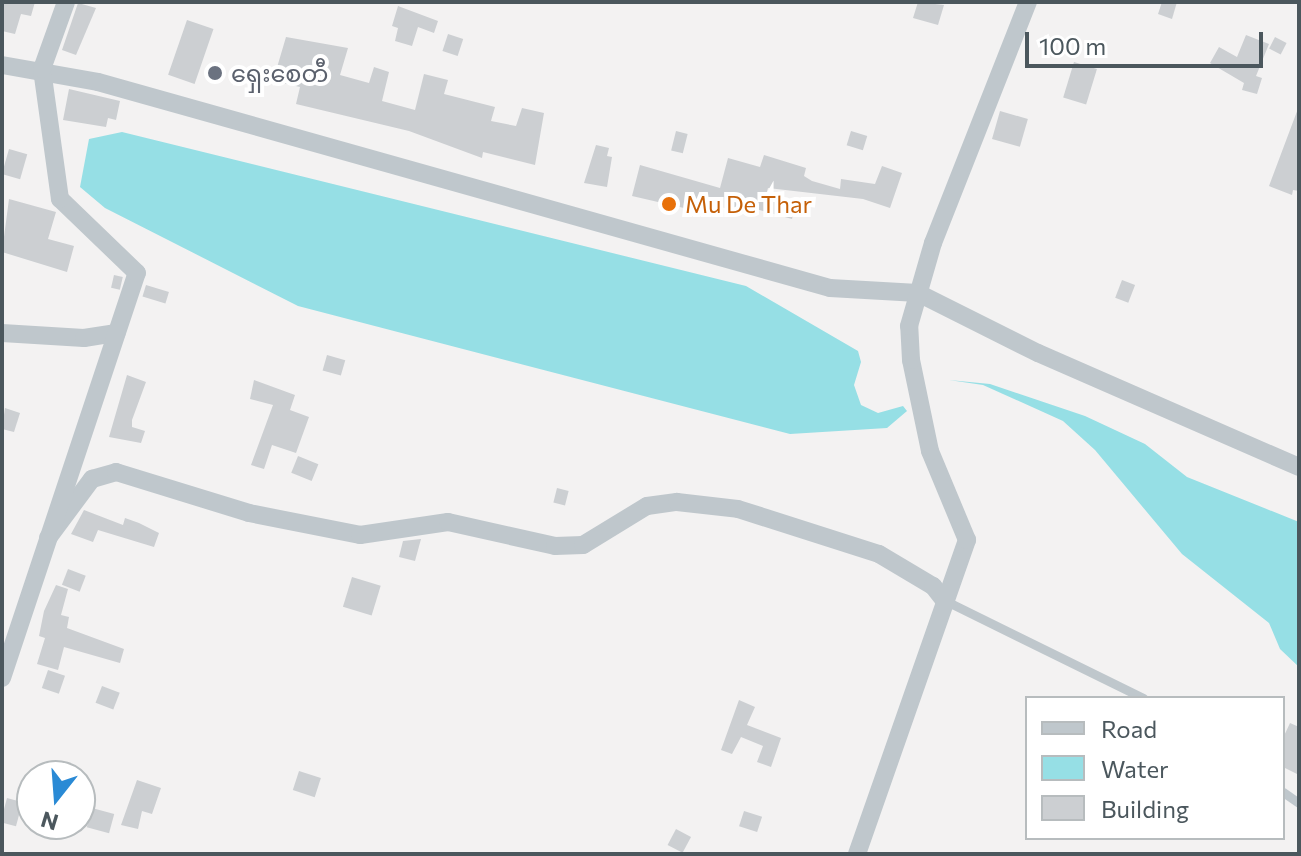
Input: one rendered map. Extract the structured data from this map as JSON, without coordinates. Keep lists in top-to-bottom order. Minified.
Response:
{"places":["ရှေးစေတီ","Mu De Thar"],"legend":["Road","Water","Building"],"scale_bar":"100 m","north":"bottom"}
